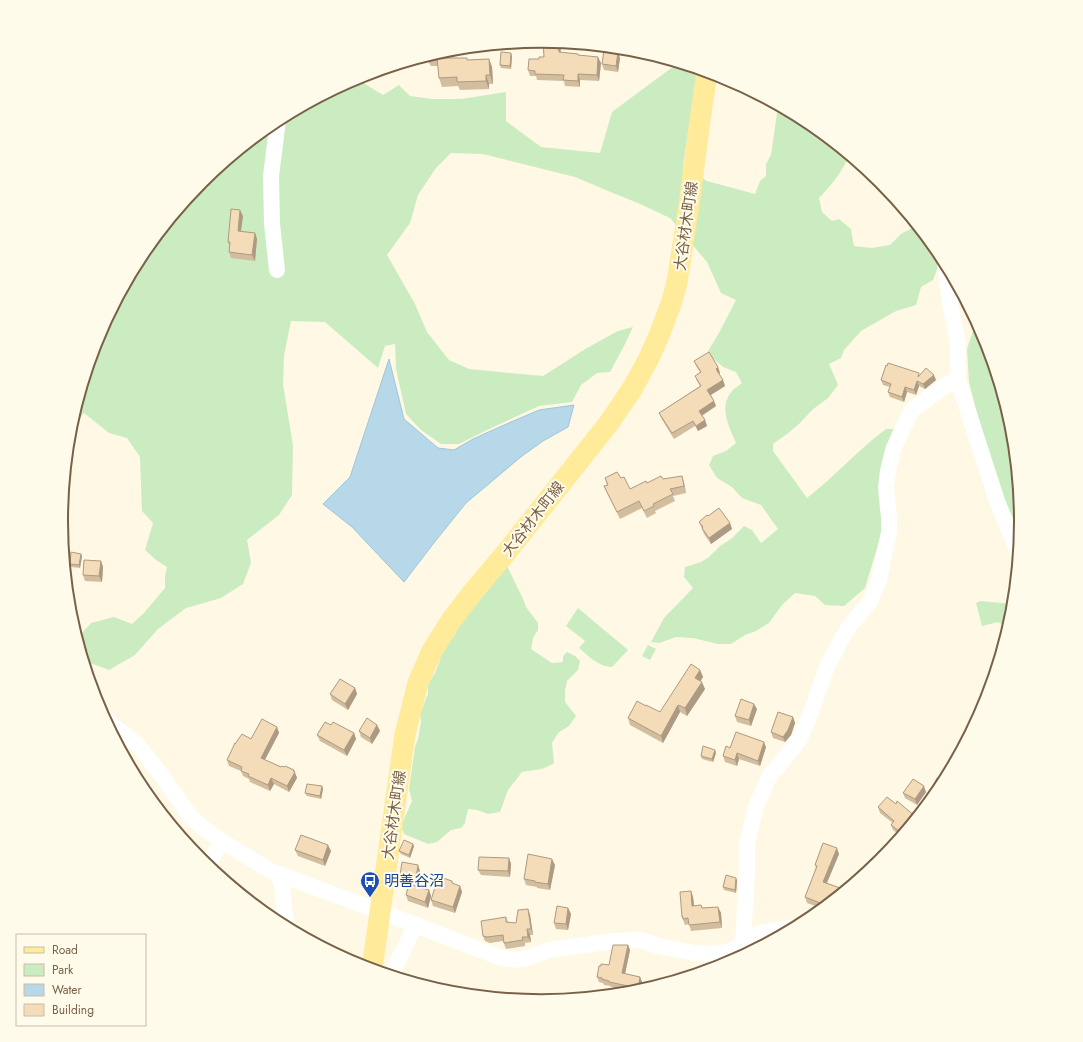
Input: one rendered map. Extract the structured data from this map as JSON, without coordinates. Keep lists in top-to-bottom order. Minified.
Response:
{"streets":{"main road":["大谷材木町線"]},"places":{"bus stop":["明善谷沼"]},"legend":["Road","Park","Water","Building"]}
